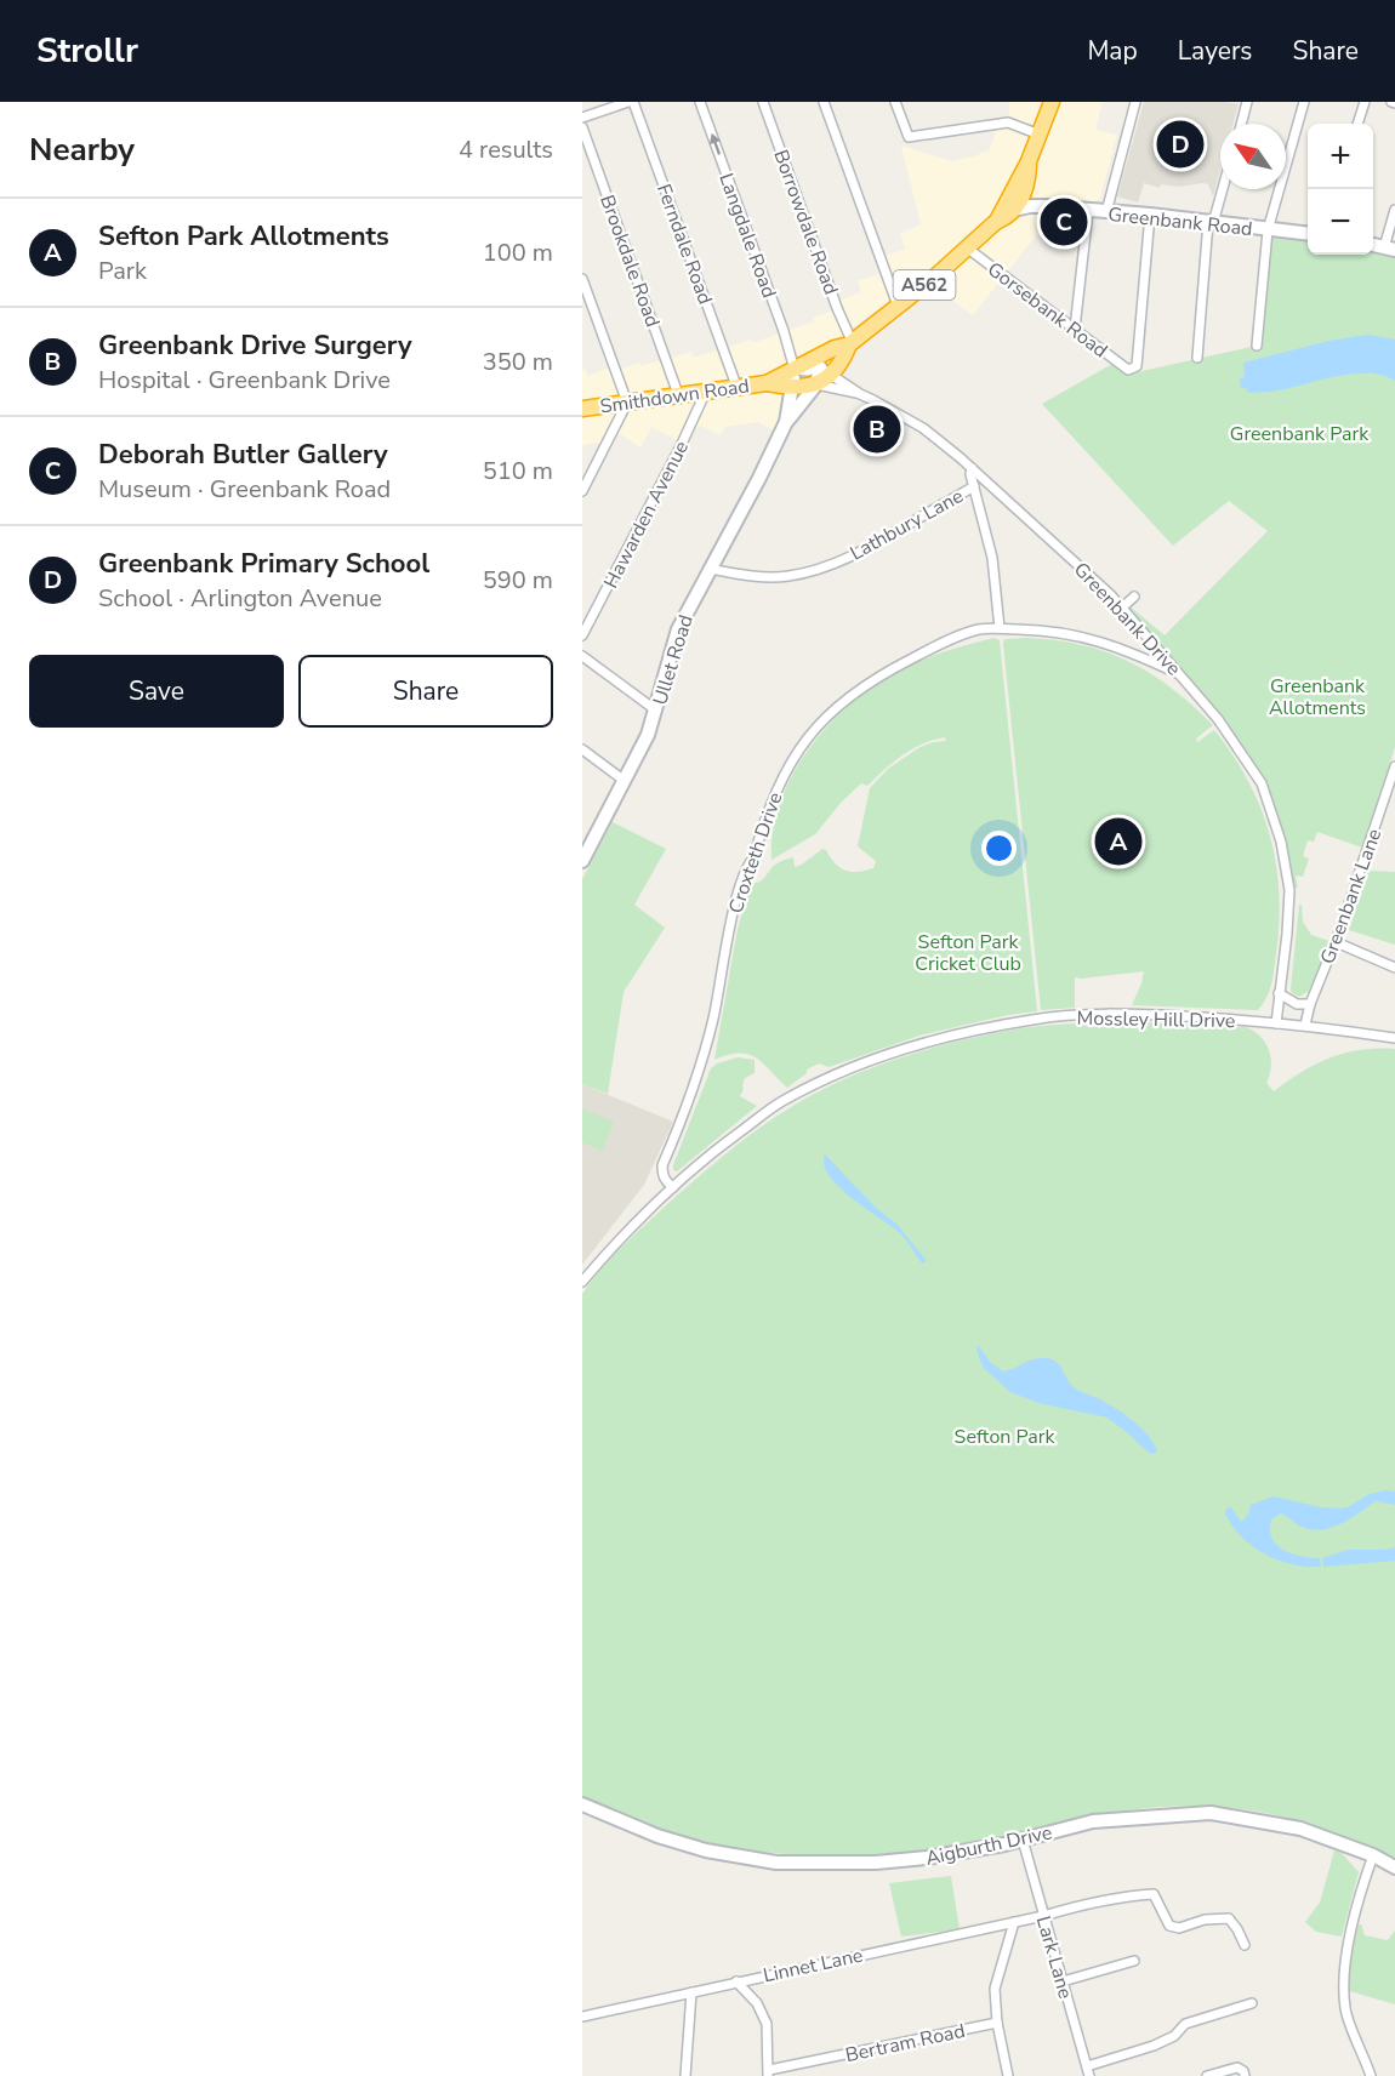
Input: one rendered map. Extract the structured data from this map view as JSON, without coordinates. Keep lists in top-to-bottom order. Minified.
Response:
{"streets":{"highway":["A562","Smithdown Road"],"street":["Greenbank Road","Borrowdale Road","Langdale Road","Ferndale Road","Brookdale Road","Gorsebank Road","Hawarden Avenue","Lathbury Lane","Greenbank Drive","Ullet Road","Croxteth Drive","Greenbank Lane","Mossley Hill Drive","Aigburth Drive","Lark Lane","Linnet Lane","Bertram Road"]},"crossings":[["Greenbank Road","Gorsebank Road"],["Greenbank Road","Smithdown Road"],["Borrowdale Road","Smithdown Road"],["Langdale Road","Smithdown Road"],["Langdale Road","Ullet Road"],["Ferndale Road","Smithdown Road"],["Brookdale Road","Smithdown Road"],["Gorsebank Road","Smithdown Road"],["Smithdown Road","Hawarden Avenue"],["Smithdown Road","Greenbank Drive"],["Smithdown Road","Ullet Road"],["Lathbury Lane","Ullet Road"],["Greenbank Drive","Croxteth Drive"],["Greenbank Drive","Mossley Hill Drive"],["Croxteth Drive","Mossley Hill Drive"],["Greenbank Lane","Mossley Hill Drive"],["Aigburth Drive","Lark Lane"],["Lark Lane","Linnet Lane"]],"one_way":["Langdale Road"],"parks":["Greenbank Park","Greenbank Allotments","Sefton Park Cricket Club","Sefton Park"],"north":"top left","page":{"header":"Strollr","nav":["Map","Layers","Share"],"heading":["Nearby","4 results"],"pins":["D","C","B","A"],"map_buttons":["+","−"],"list":[{"mark":"A","name":"Sefton Park Allotments","note":"Park","value":"100 m"},{"mark":"B","name":"Greenbank Drive Surgery","note":"Hospital · Greenbank Drive","value":"350 m"},{"mark":"C","name":"Deborah Butler Gallery","note":"Museum · Greenbank Road","value":"510 m"},{"mark":"D","name":"Greenbank Primary School","note":"School · Arlington Avenue","value":"590 m"}],"buttons":["Save","Share"]}}
